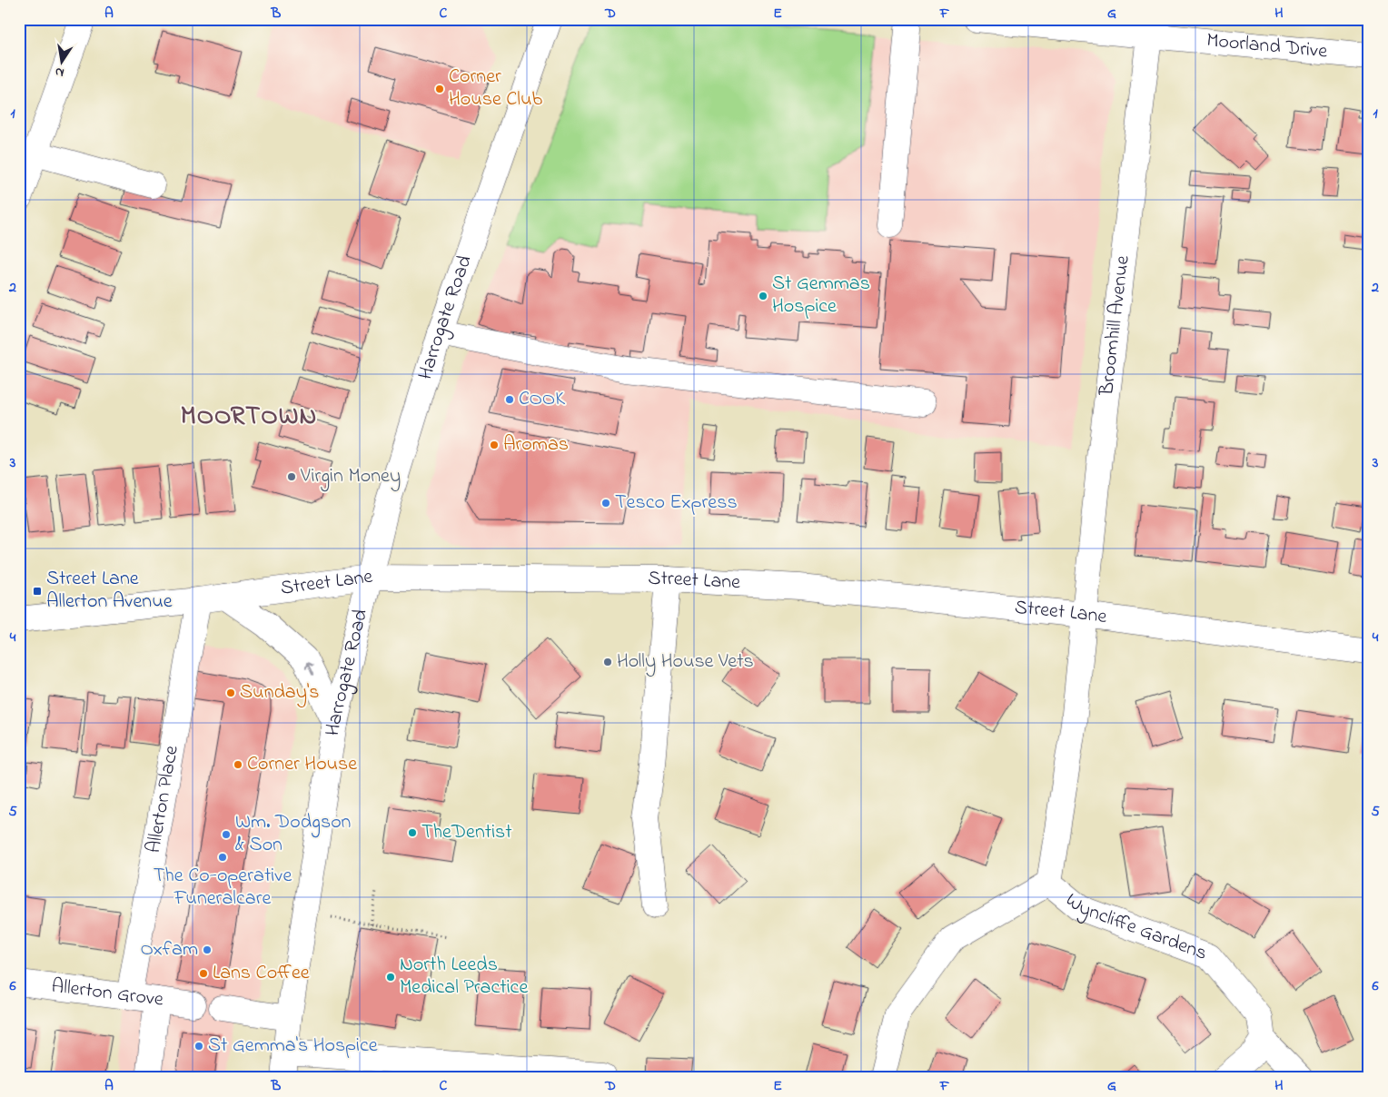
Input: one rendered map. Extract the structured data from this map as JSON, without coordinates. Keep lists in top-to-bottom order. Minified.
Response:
{"streets":{"street":["Moorland Drive","Harrogate Road","Broomhill Avenue","Street Lane","Allerton Place","Wyncliffe Gardens","Allerton Grove"]},"crossings":[["Moorland Drive","Broomhill Avenue"],["Harrogate Road","Street Lane"],["Broomhill Avenue","Street Lane"],["Broomhill Avenue","Wyncliffe Gardens"],["Street Lane","Allerton Place"],["Street Lane","Wyncliffe Gardens"],["Allerton Place","Allerton Grove"]],"districts":["MOORTOWN"],"places":{"other":["Corner House Club","St Gemmas Hospice","COOK","Aromas","Virgin Money","Tesco Express","Holly House Vets","Sunday's","Corner House","TheDentist","Wm. Dodgson & Son","The Co-operative Funeralcare","Oxfam","Lans Coffee","North Leeds Medical Practice","St Gemma's Hospice"],"transit":["Street Lane Allerton Avenue"]},"north":"bottom","grid":{"columns":["A","B","C","D","E","F","G","H"],"rows":["1","2","3","4","5","6"]}}
